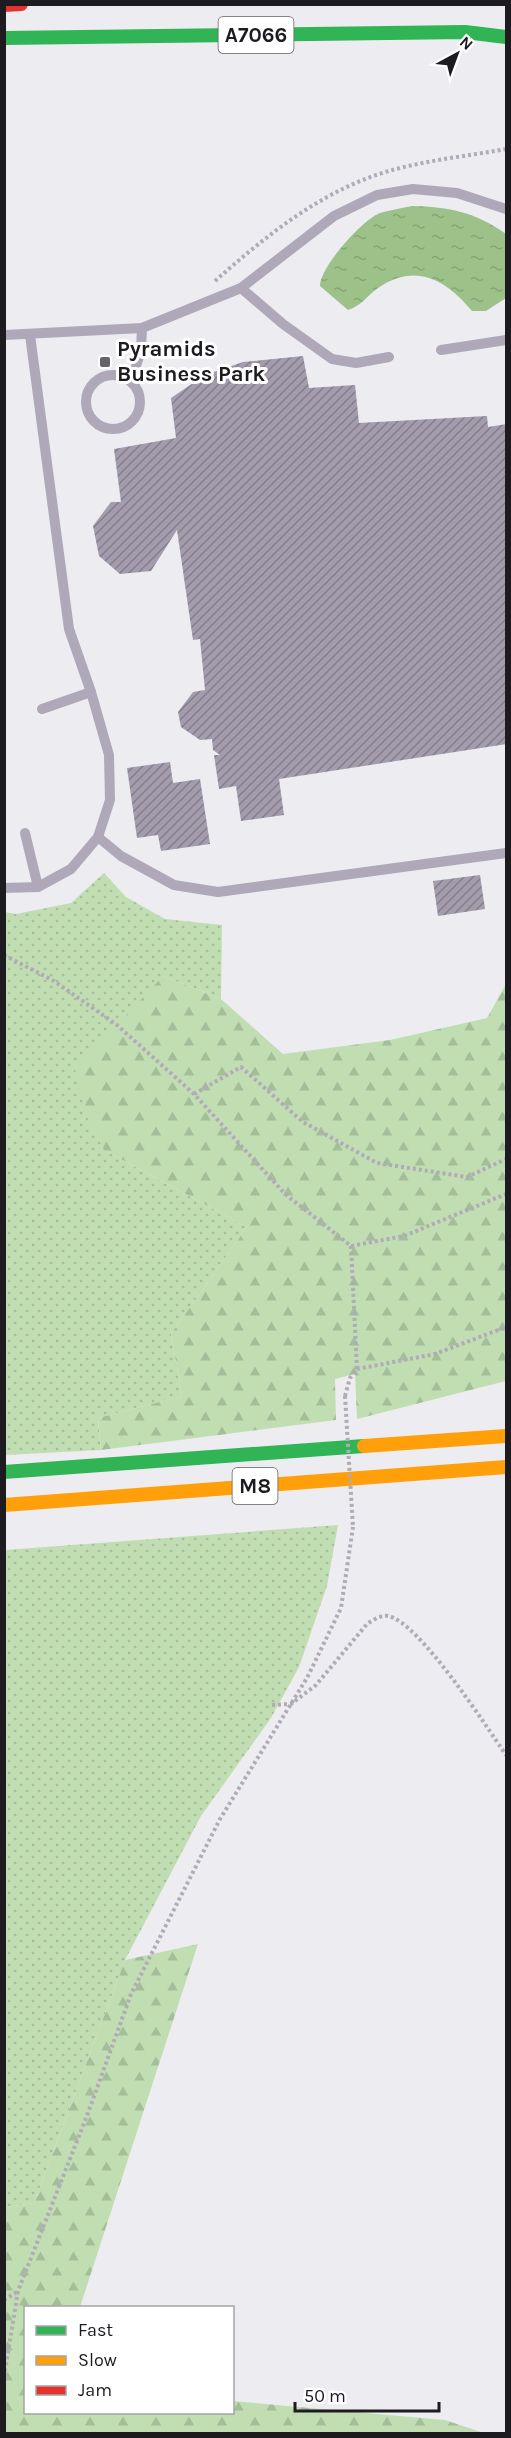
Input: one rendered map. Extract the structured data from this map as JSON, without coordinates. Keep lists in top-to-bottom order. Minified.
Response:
{"streets":{"main road":["A7066","M8"]},"places":{"transit":["Pyramids Business Park"]},"legend":["Fast","Slow","Jam"],"scale_bar":"50 m","north":"top right"}
